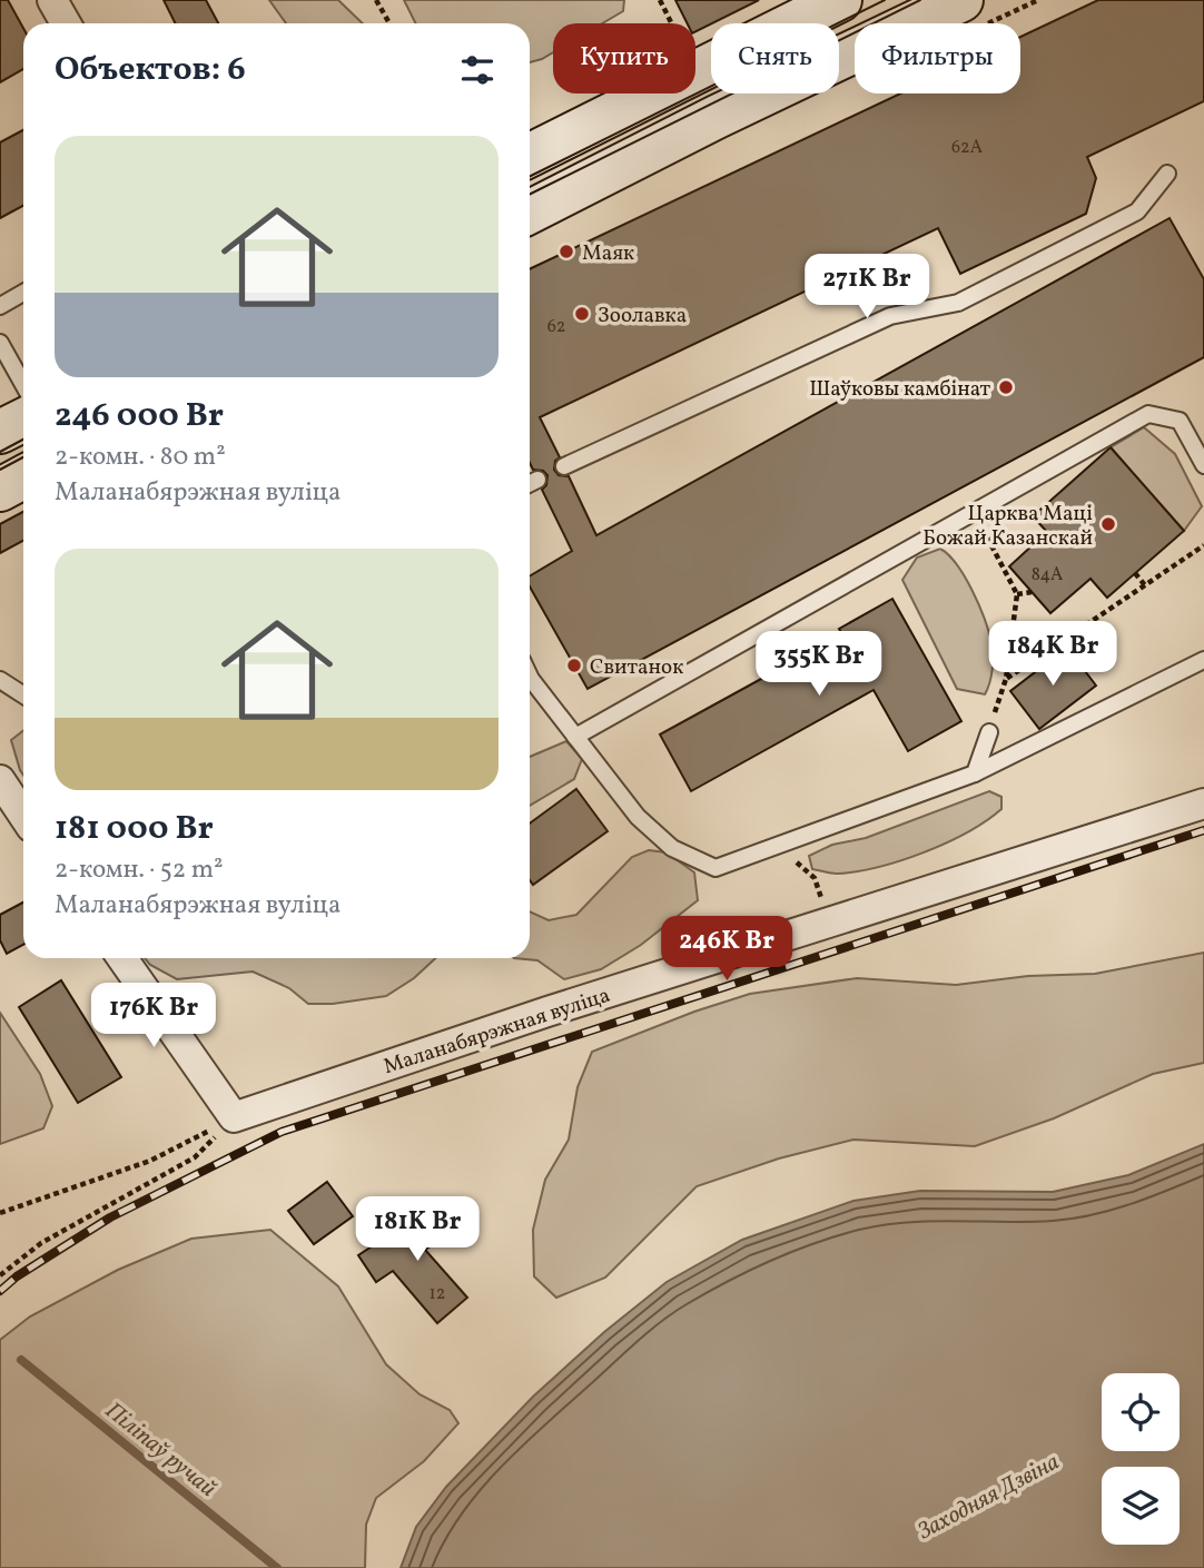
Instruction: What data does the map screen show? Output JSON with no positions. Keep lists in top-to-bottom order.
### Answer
{
  "streets": {
    "street": ["Маланабярэжная вуліца"]
  },
  "water": ["Піліпаў ручай", "Заходняя Дзвіна"],
  "places": [
    "Маяк",
    "Зоолавка",
    "Шаўковы камбінат",
    "Царква Маці Божай Казанскай",
    "Свитанок"
  ],
  "house_numbers": [
    "62А",
    "62",
    "84А",
    "12"
  ],
  "page": {
    "chip": ["Купить", "Снять", "Фильтры"],
    "heading": "Объектов: 6",
    "list": [
      {
        "name": "246 000 Br",
        "note": "2-комн. · 80 m² · Маланабярэжная вуліца"
      },
      {
        "name": "181 000 Br",
        "note": "2-комн. · 52 m² · Маланабярэжная вуліца"
      }
    ],
    "price": [
      "271K Br",
      "184K Br",
      "355K Br",
      "246K Br",
      "176K Br",
      "181K Br"
    ]
  }
}
